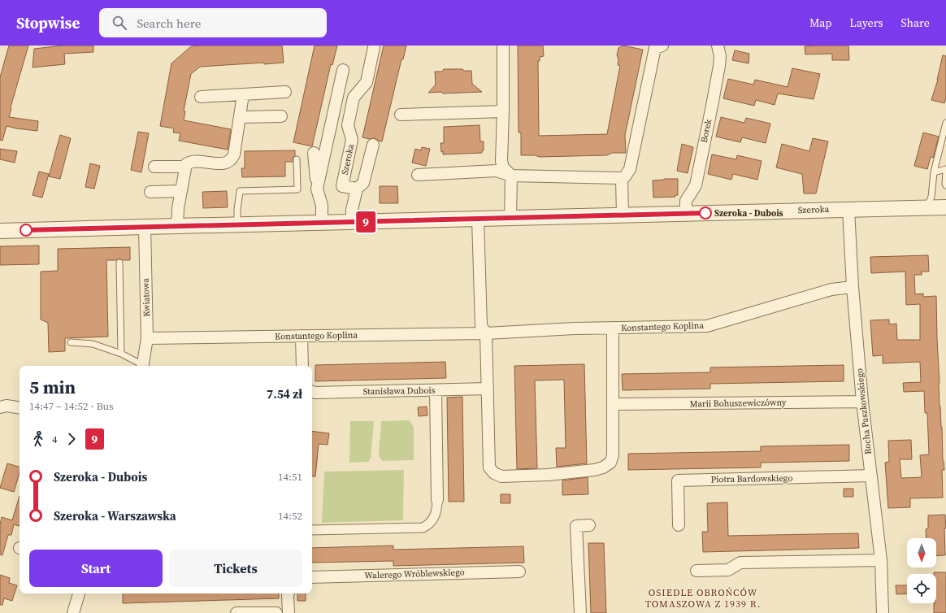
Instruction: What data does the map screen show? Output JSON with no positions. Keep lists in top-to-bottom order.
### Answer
{
  "streets": {
    "street": [
      "Borek",
      "Szeroka",
      "Kwiatowa",
      "Konstantego Koplina",
      "Stanisława Dubois",
      "Marii Bohuszewiczówny",
      "Rocha Paszkowskiego",
      "Piotra Bardowskiego",
      "Walerego Wróblewskiego"
    ]
  },
  "crossings": [
    ["Borek", "Szeroka"],
    ["Szeroka", "Kwiatowa"],
    ["Szeroka", "Rocha Paszkowskiego"],
    ["Kwiatowa", "Konstantego Koplina"],
    ["Konstantego Koplina", "Rocha Paszkowskiego"],
    ["Marii Bohuszewiczówny", "Rocha Paszkowskiego"],
    ["Rocha Paszkowskiego", "Piotra Bardowskiego"]
  ],
  "districts": ["OSIEDLE OBROŃCÓW TOMASZOWA Z 1939 R."],
  "places": ["Szeroka - Dubois"],
  "lines": ["bus line 9"],
  "north": "bottom",
  "page": {
    "header": "Stopwise",
    "search": "Search here",
    "nav": ["Map", "Layers", "Share"],
    "on_map": "9",
    "heading": ["5 min", "14:47 – 14:52 · Bus", "7.54 zł"],
    "legs": ["4", "9"],
    "list": [
      {
        "name": "Szeroka - Dubois",
        "value": "14:51"
      },
      {
        "name": "Szeroka - Warszawska",
        "value": "14:52"
      }
    ],
    "buttons": ["Start", "Tickets"]
  }
}
